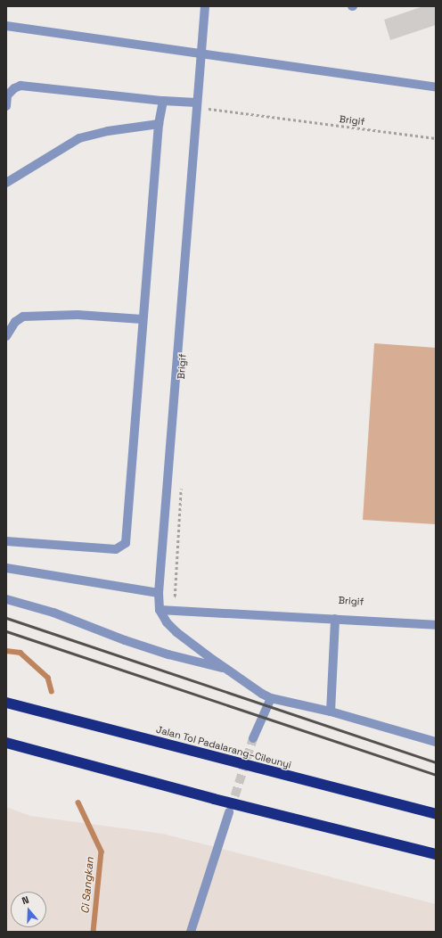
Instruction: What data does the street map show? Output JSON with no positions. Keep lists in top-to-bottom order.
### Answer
{
  "streets": {
    "highway": ["Jalan Tol Padalarang–Cileunyi"],
    "path": ["Brigif"]
  },
  "water": ["Ci Sangkan"],
  "north": "top"
}
